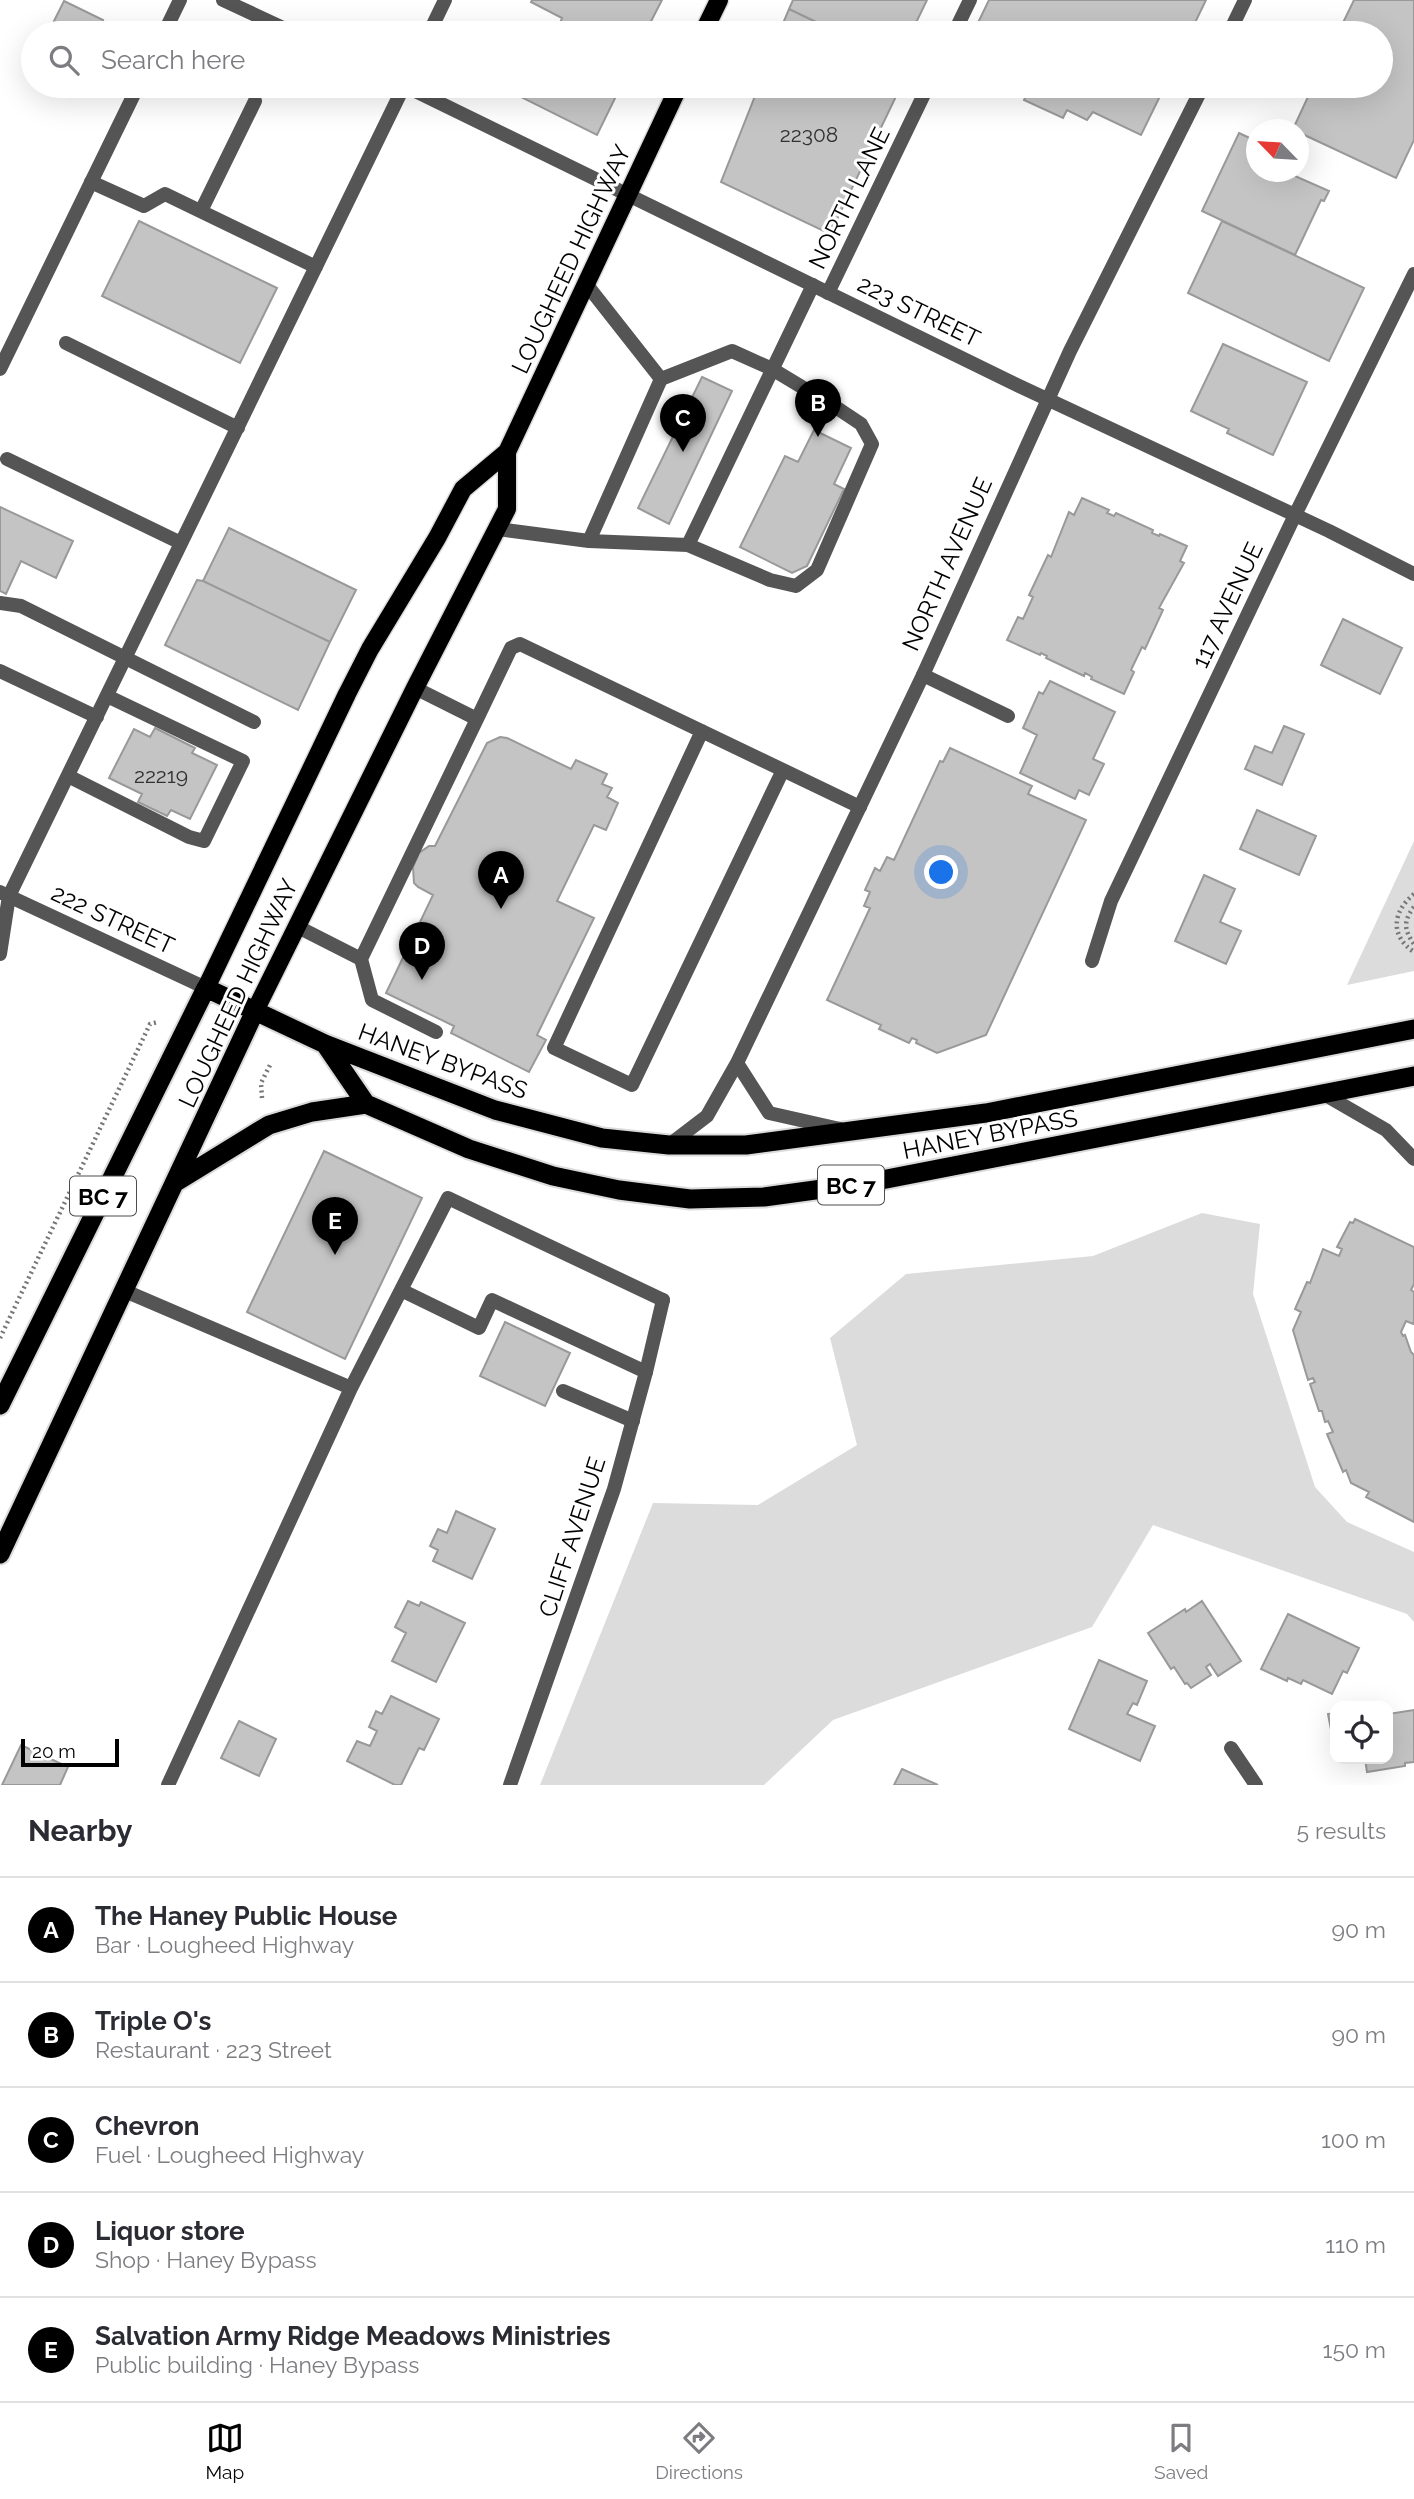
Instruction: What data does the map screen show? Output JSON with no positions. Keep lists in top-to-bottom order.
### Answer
{
  "streets": {
    "highway": ["LOUGHEED HIGHWAY", "HANEY BYPASS", "BC 7"],
    "street": [
      "NORTH LANE",
      "223 STREET",
      "NORTH AVENUE",
      "117 AVENUE",
      "222 STREET",
      "CLIFF AVENUE"
    ]
  },
  "crossings": [
    ["NORTH LANE", "223 STREET"],
    ["LOUGHEED HIGHWAY", "223 STREET"],
    ["LOUGHEED HIGHWAY", "222 STREET"],
    ["LOUGHEED HIGHWAY", "HANEY BYPASS"],
    ["223 STREET", "NORTH AVENUE"],
    ["223 STREET", "117 AVENUE"],
    ["NORTH AVENUE", "HANEY BYPASS"],
    ["222 STREET", "HANEY BYPASS"]
  ],
  "house_numbers": ["22308", "22219"],
  "scale_bar": "20 m",
  "north": "top left",
  "page": {
    "search": "Search here",
    "pins": [
      "B",
      "C",
      "A",
      "D",
      "E"
    ],
    "scale": "20 m",
    "heading": ["Nearby", "5 results"],
    "list": [
      {
        "mark": "A",
        "name": "The Haney Public House",
        "note": "Bar · Lougheed Highway",
        "value": "90 m"
      },
      {
        "mark": "B",
        "name": "Triple O's",
        "note": "Restaurant · 223 Street",
        "value": "90 m"
      },
      {
        "mark": "C",
        "name": "Chevron",
        "note": "Fuel · Lougheed Highway",
        "value": "100 m"
      },
      {
        "mark": "D",
        "name": "Liquor store",
        "note": "Shop · Haney Bypass",
        "value": "110 m"
      },
      {
        "mark": "E",
        "name": "Salvation Army Ridge Meadows Ministries",
        "note": "Public building · Haney Bypass",
        "value": "150 m"
      }
    ],
    "nav": ["Map", "Directions", "Saved"]
  }
}
